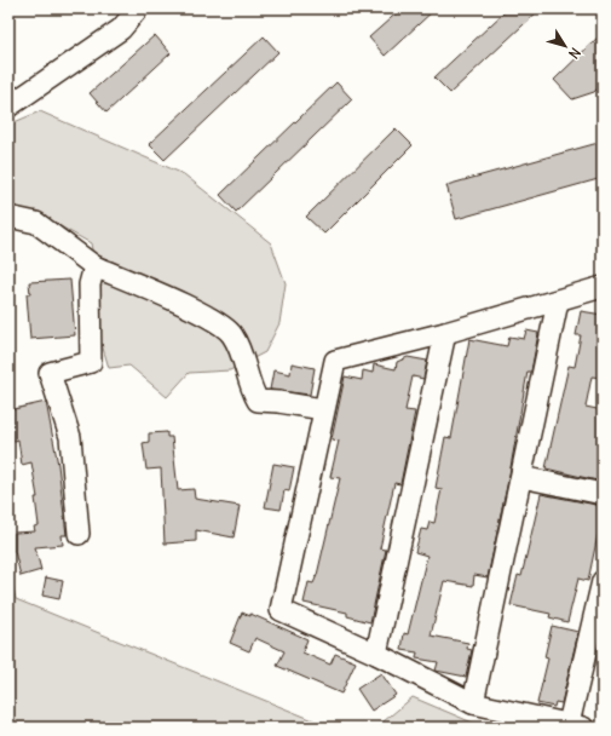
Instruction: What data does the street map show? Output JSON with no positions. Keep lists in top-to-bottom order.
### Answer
{
  "north": "bottom right"
}
